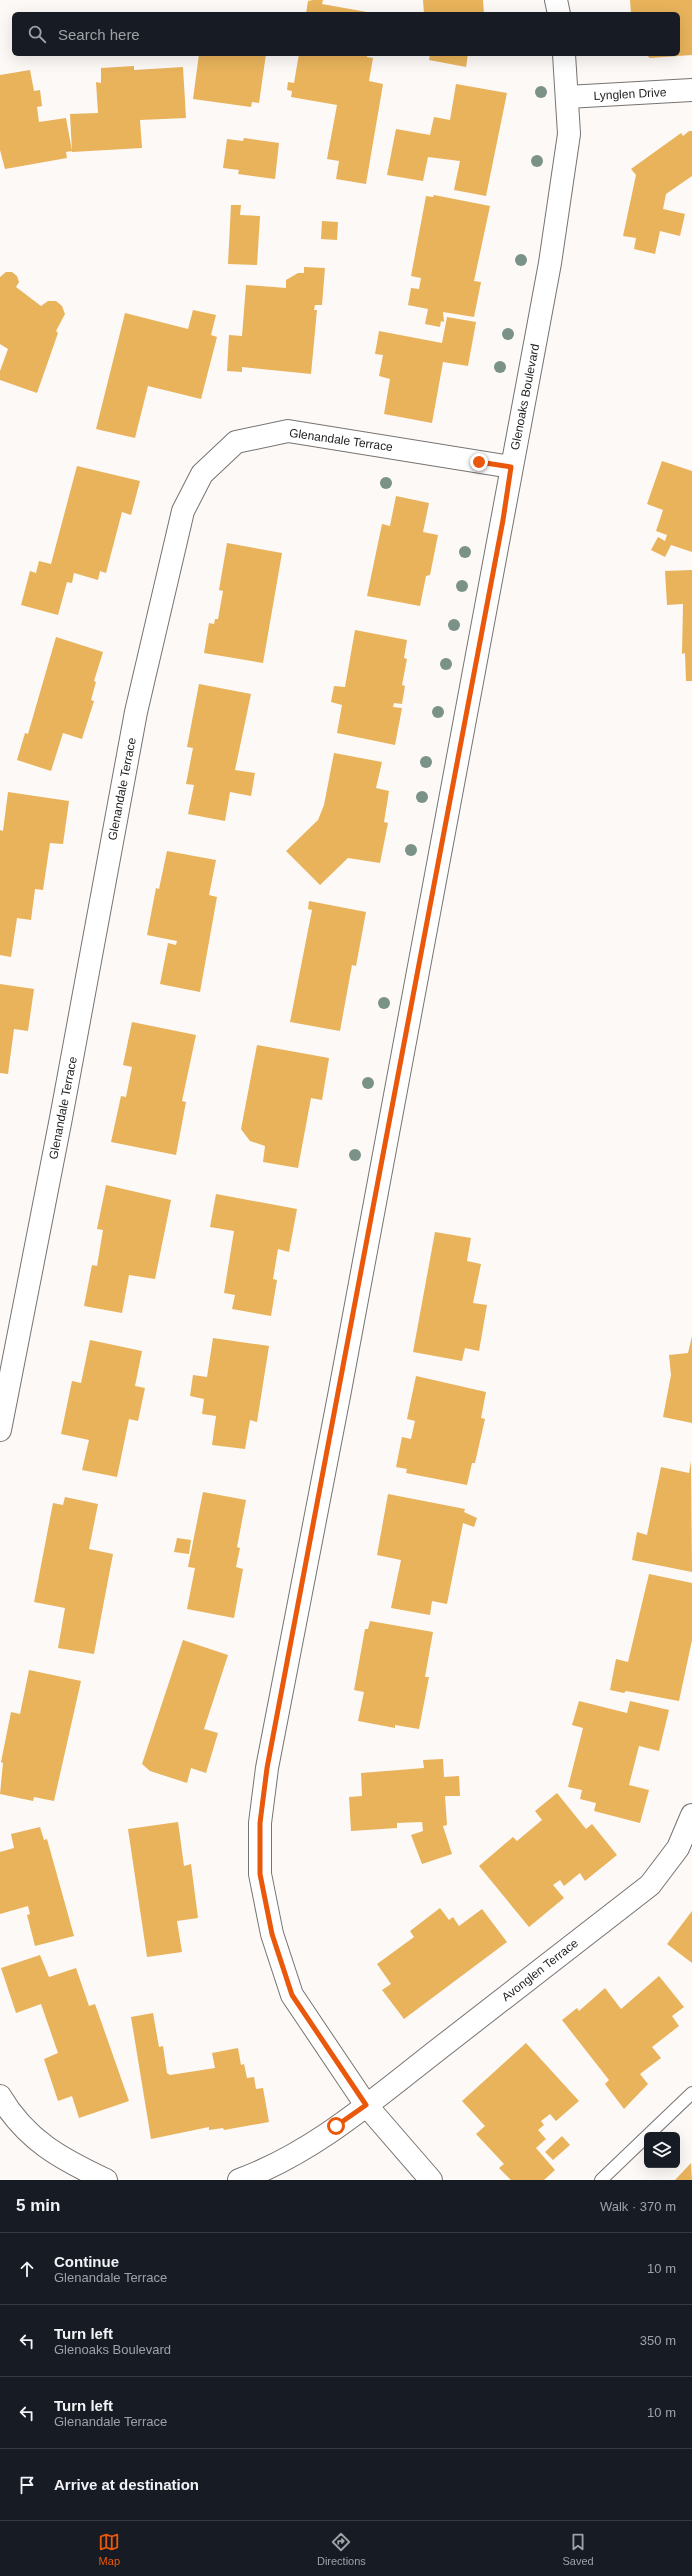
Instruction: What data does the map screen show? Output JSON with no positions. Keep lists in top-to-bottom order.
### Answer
{
  "streets": {
    "street": [
      "Lynglen Drive",
      "Glenoaks Boulevard",
      "Glenandale Terrace",
      "Avonglen Terrace"
    ]
  },
  "crossings": [
    ["Lynglen Drive", "Glenoaks Boulevard"],
    ["Glenoaks Boulevard", "Glenandale Terrace"],
    ["Glenoaks Boulevard", "Avonglen Terrace"]
  ],
  "page": {
    "search": "Search here",
    "heading": ["5 min", "Walk · 370 m"],
    "list": [
      ["Continue", "Glenandale Terrace", "10 m"],
      ["Turn left", "Glenoaks Boulevard", "350 m"],
      ["Turn left", "Glenandale Terrace", "10 m"],
      "Arrive at destination"
    ],
    "nav": ["Map", "Directions", "Saved"]
  }
}
